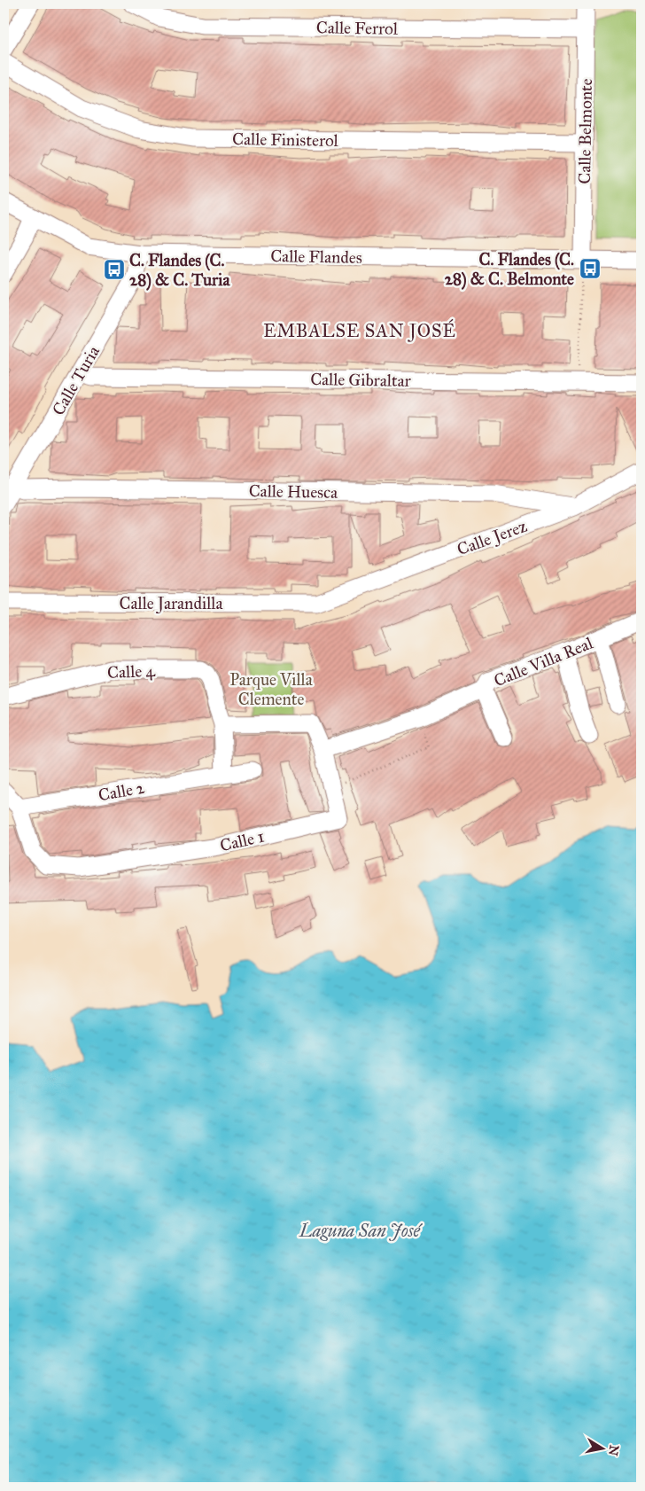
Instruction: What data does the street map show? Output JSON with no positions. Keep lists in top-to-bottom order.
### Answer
{
  "streets": {
    "street": [
      "Calle Ferrol",
      "Calle Belmonte",
      "Calle Finisterol",
      "Calle Flandes",
      "Calle Gibraltar",
      "Calle Turia",
      "Calle Huesca",
      "Calle Jerez",
      "Calle Jarandilla",
      "Calle Villa Real",
      "Calle 4",
      "Calle 2",
      "Calle 1"
    ]
  },
  "crossings": [
    ["Calle Ferrol", "Calle Belmonte"],
    ["Calle Belmonte", "Calle Finisterol"],
    ["Calle Belmonte", "Calle Flandes"],
    ["Calle Flandes", "Calle Turia"],
    ["Calle Gibraltar", "Calle Turia"],
    ["Calle Turia", "Calle Huesca"],
    ["Calle Huesca", "Calle Jerez"],
    ["Calle Jerez", "Calle Jarandilla"],
    ["Calle Villa Real", "Calle 1"],
    ["Calle 4", "Calle 1"],
    ["Calle 2", "Calle 1"]
  ],
  "districts": ["EMBALSE SAN JOSÉ"],
  "water": ["Laguna San José"],
  "parks": ["Parque Villa Clemente"],
  "places": {
    "bus stop": ["C. Flandes (C. 28) & C. Belmonte", "C. Flandes (C. 28) & C. Turia"]
  },
  "north": "right"
}
